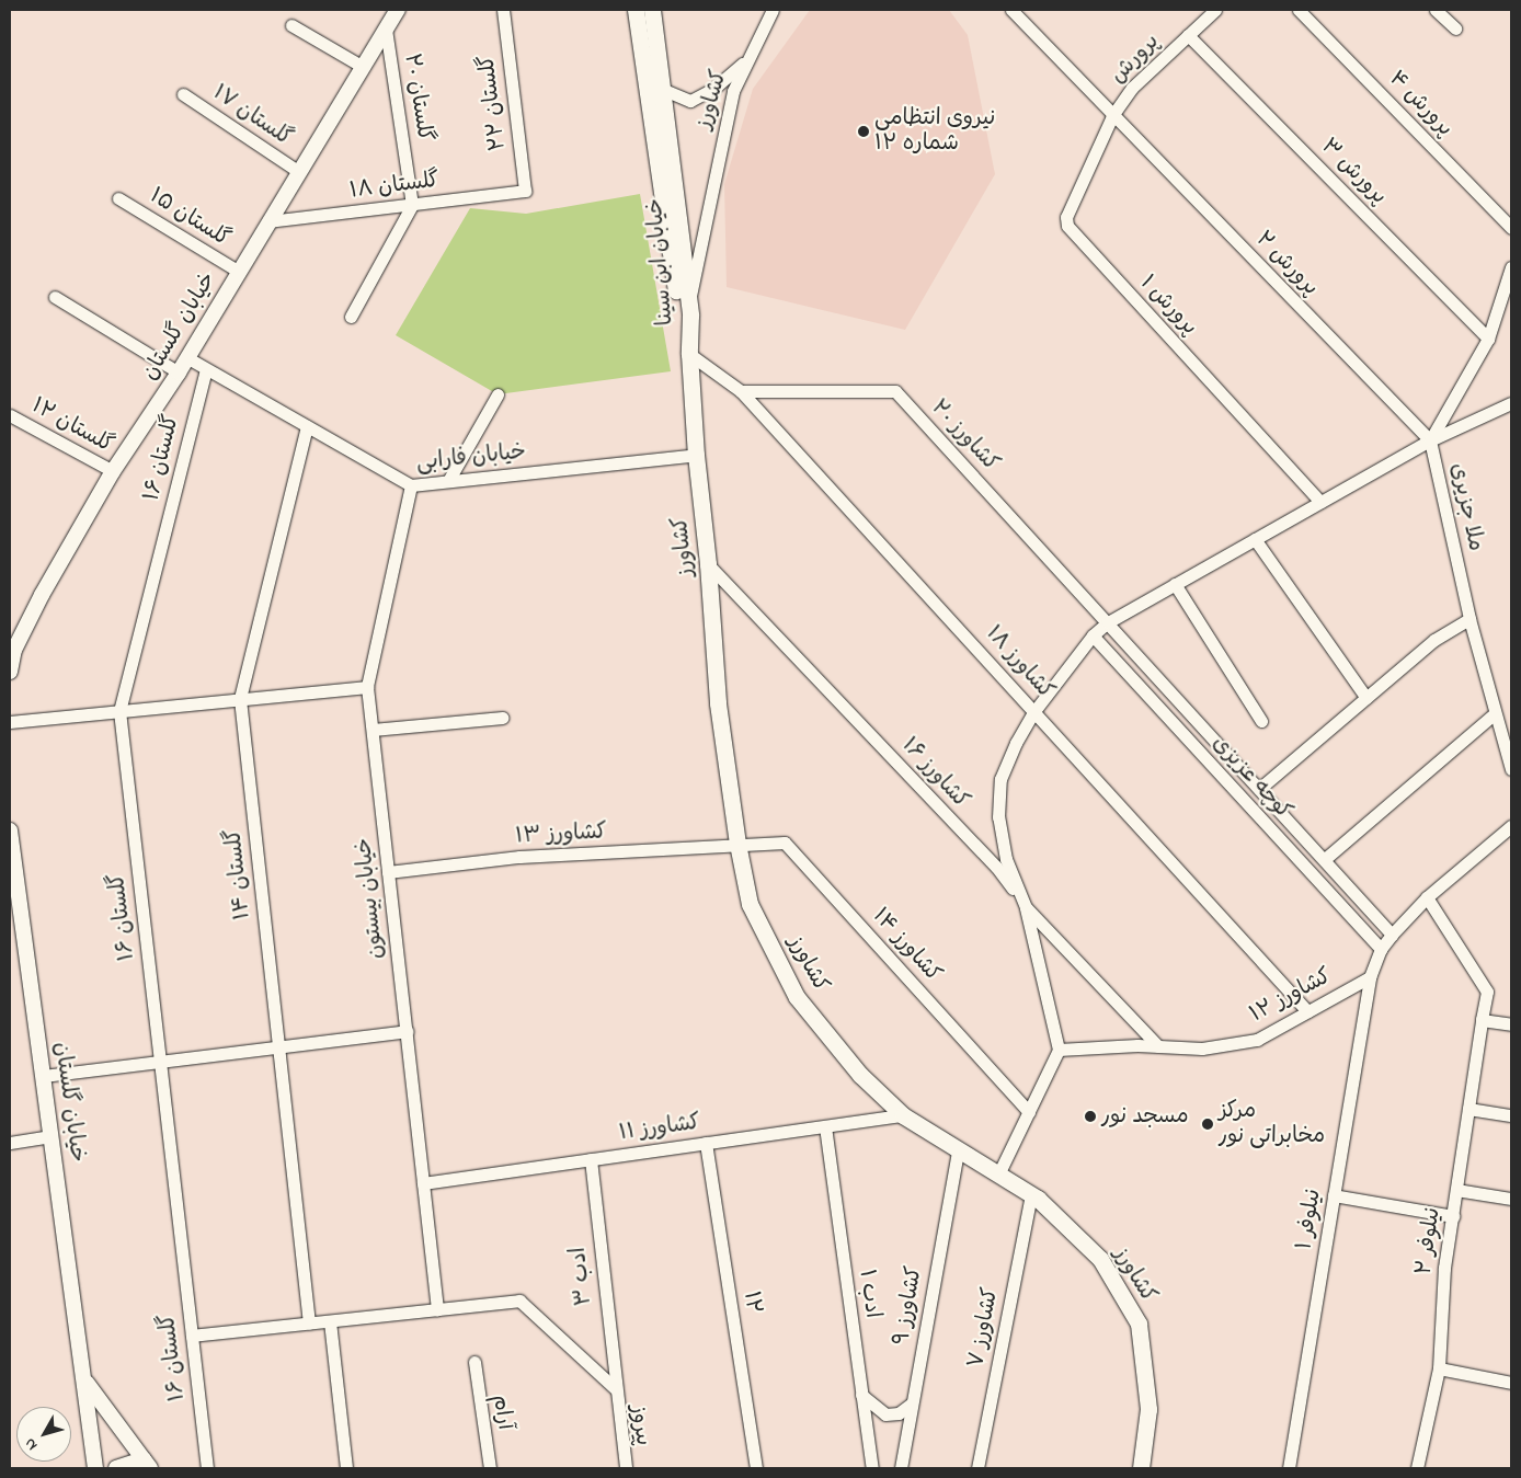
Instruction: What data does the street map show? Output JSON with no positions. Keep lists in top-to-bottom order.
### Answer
{
  "streets": {
    "main road": ["کشاورز", "خیابان ابن سینا"],
    "street": [
      "پرورش",
      "گلستان ۲۰",
      "گلستان ۲۲",
      "پرورش ۴",
      "گلستان ۱۷",
      "پرورش ۳",
      "گلستان ۱۸",
      "گلستان ۱۵",
      "پرورش ۲",
      "پرورش ۱",
      "خیابان گلستان",
      "گلستان ۱۲",
      "کشاورز ۲۰",
      "گلستان ۱۶",
      "خیابان فارابی",
      "ملا جزیری",
      "کشاورز ۱۸",
      "کشاورز ۱۶",
      "کوچه عزیزی",
      "کشاورز ۱۳",
      "گلستان ۱۴",
      "خیابان بیستون",
      "کشاورز ۱۴",
      "کشاورز ۱۲",
      "کشاورز ۱۱",
      "نیلوفر ۱",
      "نیلوفر ۲",
      "ادب ۳",
      "ادب ۱",
      "۱۲",
      "کشاورز ۹",
      "کشاورز ۷",
      "آرام",
      "پیروز"
    ]
  },
  "crossings": [
    ["پرورش", "پرورش ۳"],
    ["پرورش", "پرورش ۲"],
    ["پرورش", "پرورش ۱"],
    ["گلستان ۲۰", "گلستان ۱۸"],
    ["گلستان ۲۰", "خیابان گلستان"],
    ["کشاورز", "خیابان ابن سینا"],
    ["کشاورز", "خیابان فارابی"],
    ["کشاورز", "کشاورز ۱۸"],
    ["کشاورز", "کشاورز ۱۶"],
    ["کشاورز", "کشاورز ۱۳"],
    ["کشاورز", "کشاورز ۱۴"],
    ["کشاورز", "کشاورز ۱۱"],
    ["کشاورز", "کشاورز ۹"],
    ["کشاورز", "کشاورز ۷"],
    ["گلستان ۲۲", "گلستان ۱۸"],
    ["گلستان ۱۷", "خیابان گلستان"],
    ["پرورش ۳", "ملا جزیری"],
    ["گلستان ۱۸", "خیابان گلستان"],
    ["گلستان ۱۵", "خیابان گلستان"],
    ["خیابان ابن سینا", "کشاورز ۱۸"],
    ["پرورش ۲", "پرورش ۱"],
    ["پرورش ۲", "ملا جزیری"],
    ["خیابان گلستان", "گلستان ۱۲"],
    ["خیابان گلستان", "خیابان فارابی"],
    ["کشاورز ۲۰", "کشاورز ۱۸"],
    ["گلستان ۱۶", "خیابان فارابی"],
    ["خیابان فارابی", "گلستان ۱۴"],
    ["خیابان فارابی", "خیابان بیستون"],
    ["کشاورز ۱۸", "کشاورز ۱۲"],
    ["کشاورز ۱۶", "کشاورز ۱۲"],
    ["کشاورز ۱۳", "خیابان بیستون"],
    ["کشاورز ۱۳", "کشاورز ۱۴"],
    ["خیابان بیستون", "کشاورز ۱۱"],
    ["کشاورز ۱۲", "نیلوفر ۱"],
    ["کشاورز ۱۱", "ادب ۳"],
    ["کشاورز ۱۱", "ادب ۱"],
    ["کشاورز ۱۱", "۱۲"],
    ["ادب ۳", "پیروز"]
  ],
  "places": ["نیروی انتظامی شماره ۱۲", "مسجد نور", "مرکز مخابراتی نور"],
  "north": "bottom left"
}
